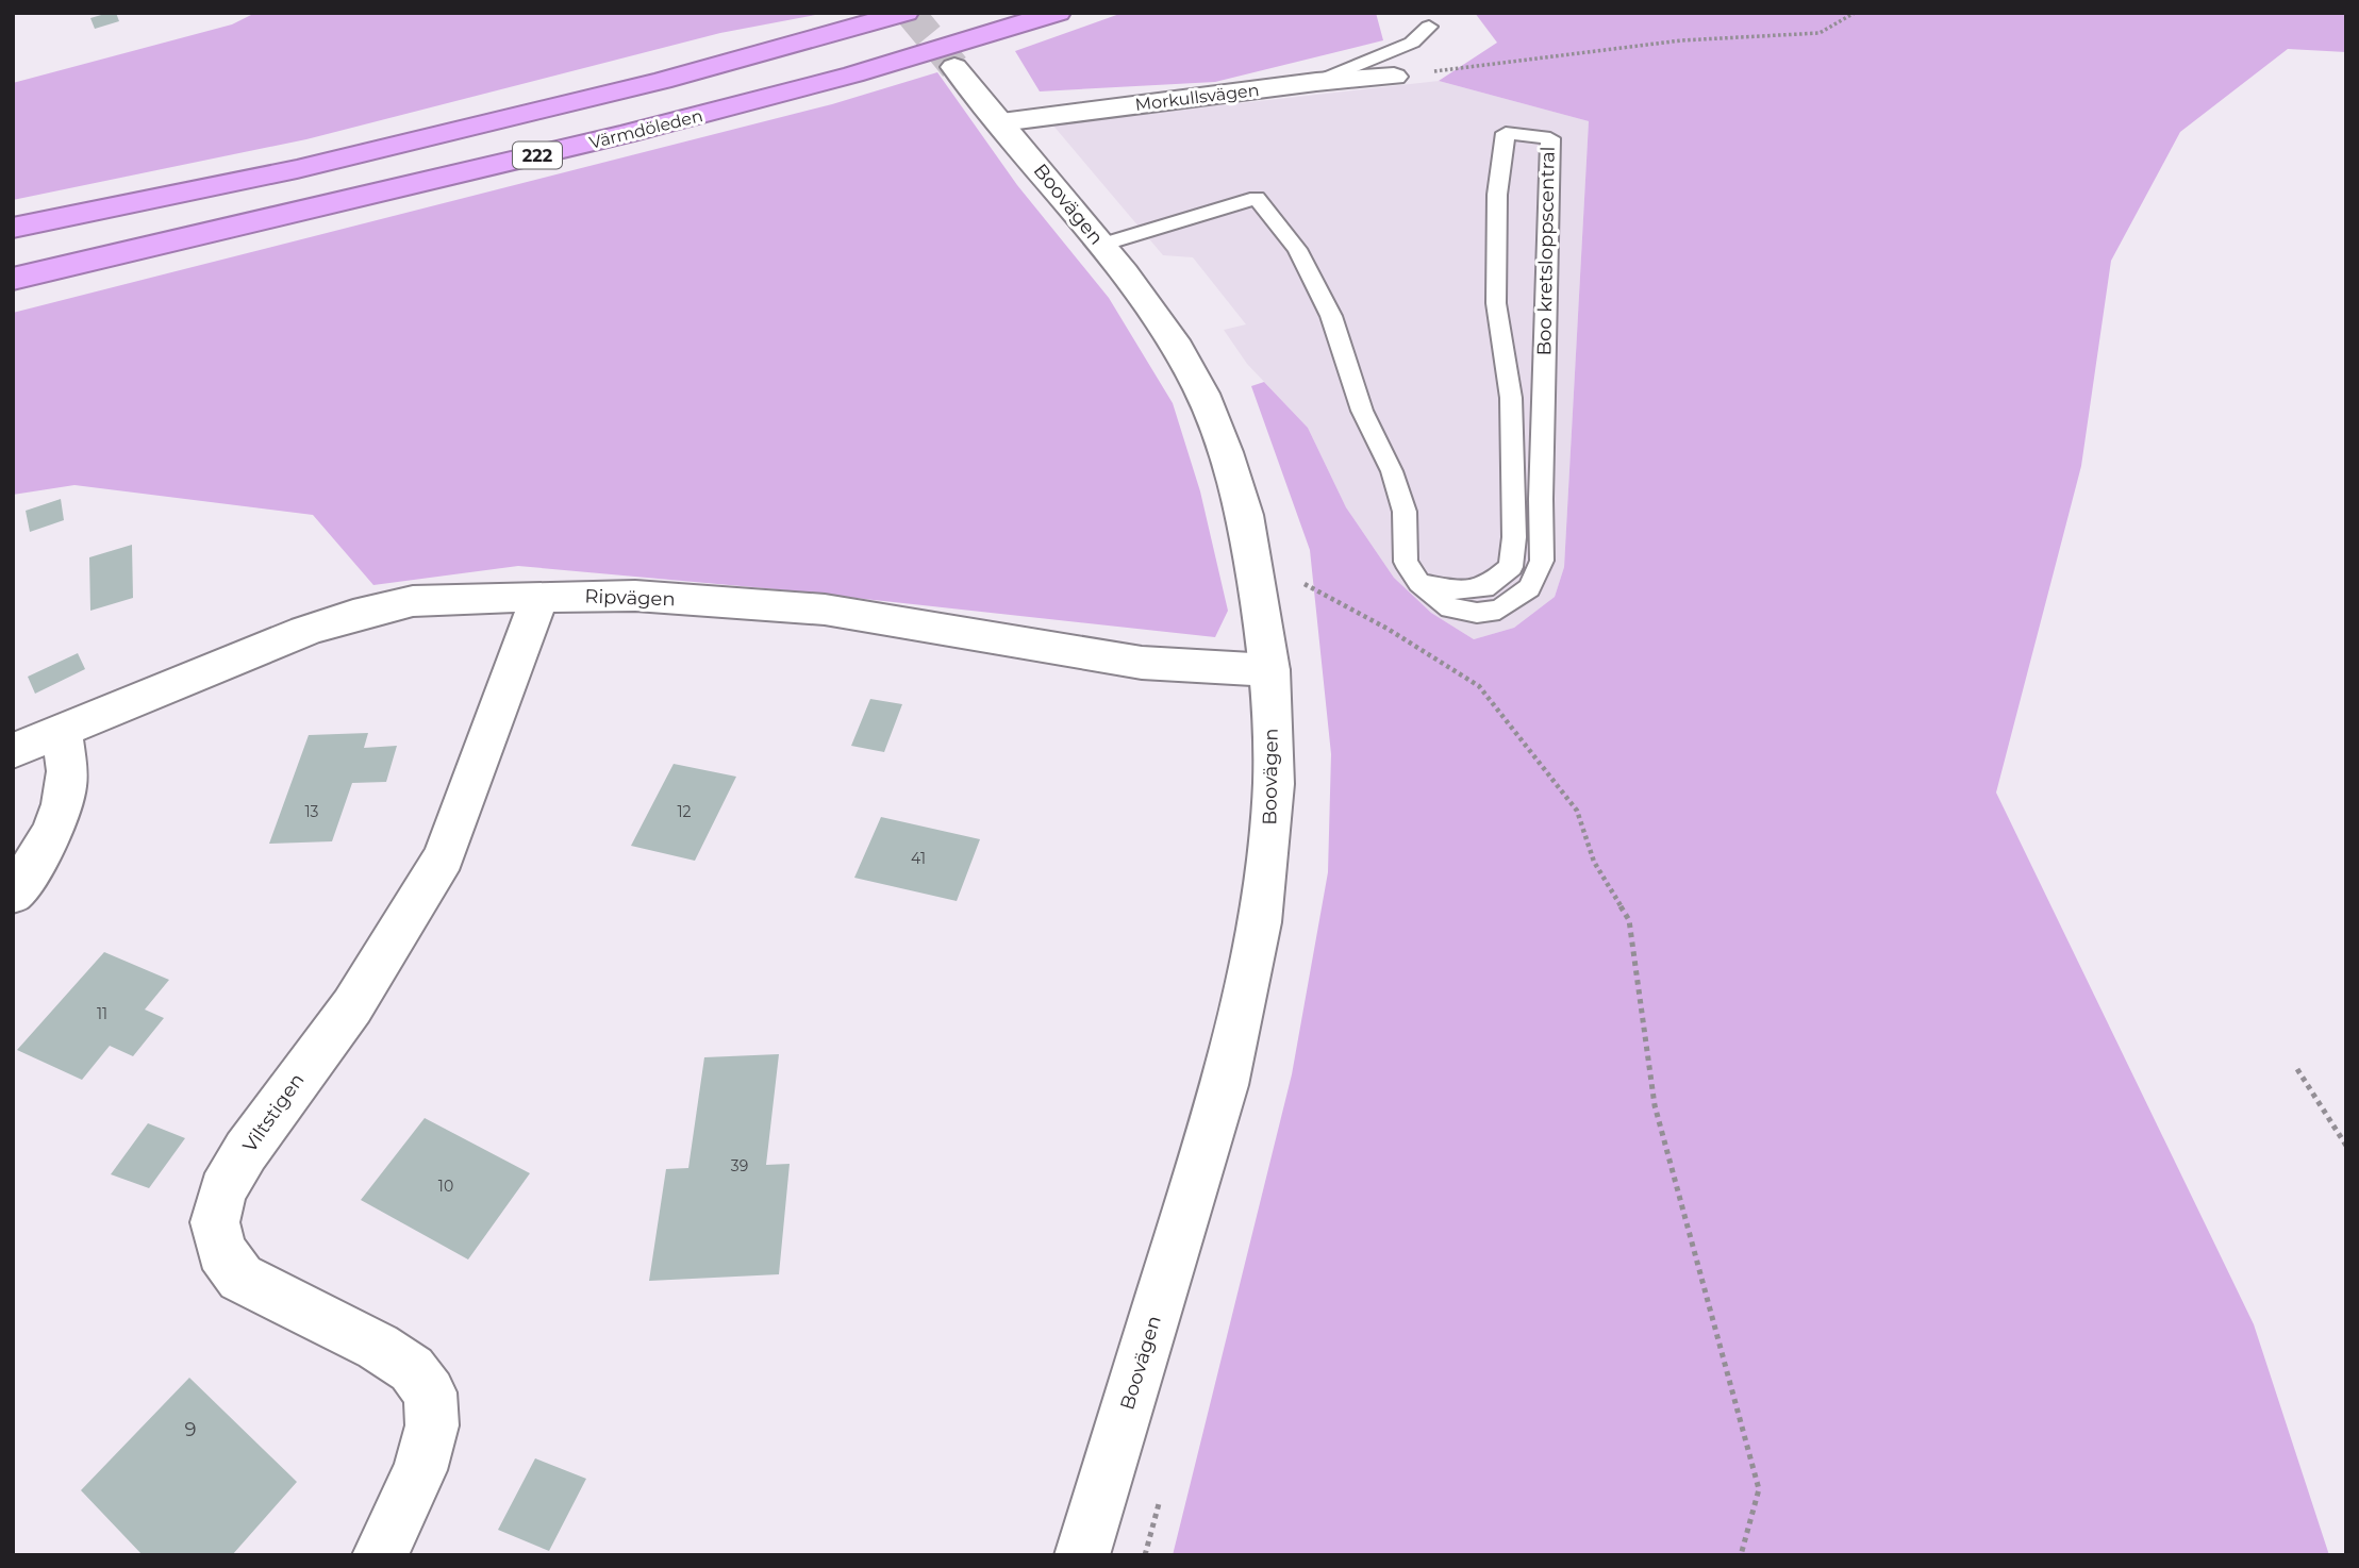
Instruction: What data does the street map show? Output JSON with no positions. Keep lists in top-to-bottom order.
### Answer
{
  "streets": {
    "highway": ["Värmdöleden", "222"],
    "street": [
      "Morkullsvägen",
      "Boovägen",
      "Ripvägen",
      "Viltstigen"
    ],
    "lane": ["Boo kretsloppscentral"]
  },
  "crossings": [
    ["Morkullsvägen", "Boovägen"],
    ["Boovägen", "Boo kretsloppscentral"],
    ["Boovägen", "Ripvägen"],
    ["Ripvägen", "Viltstigen"]
  ],
  "house_numbers": [
    "13",
    "12",
    "41",
    "11",
    "39",
    "10",
    "9"
  ]
}
